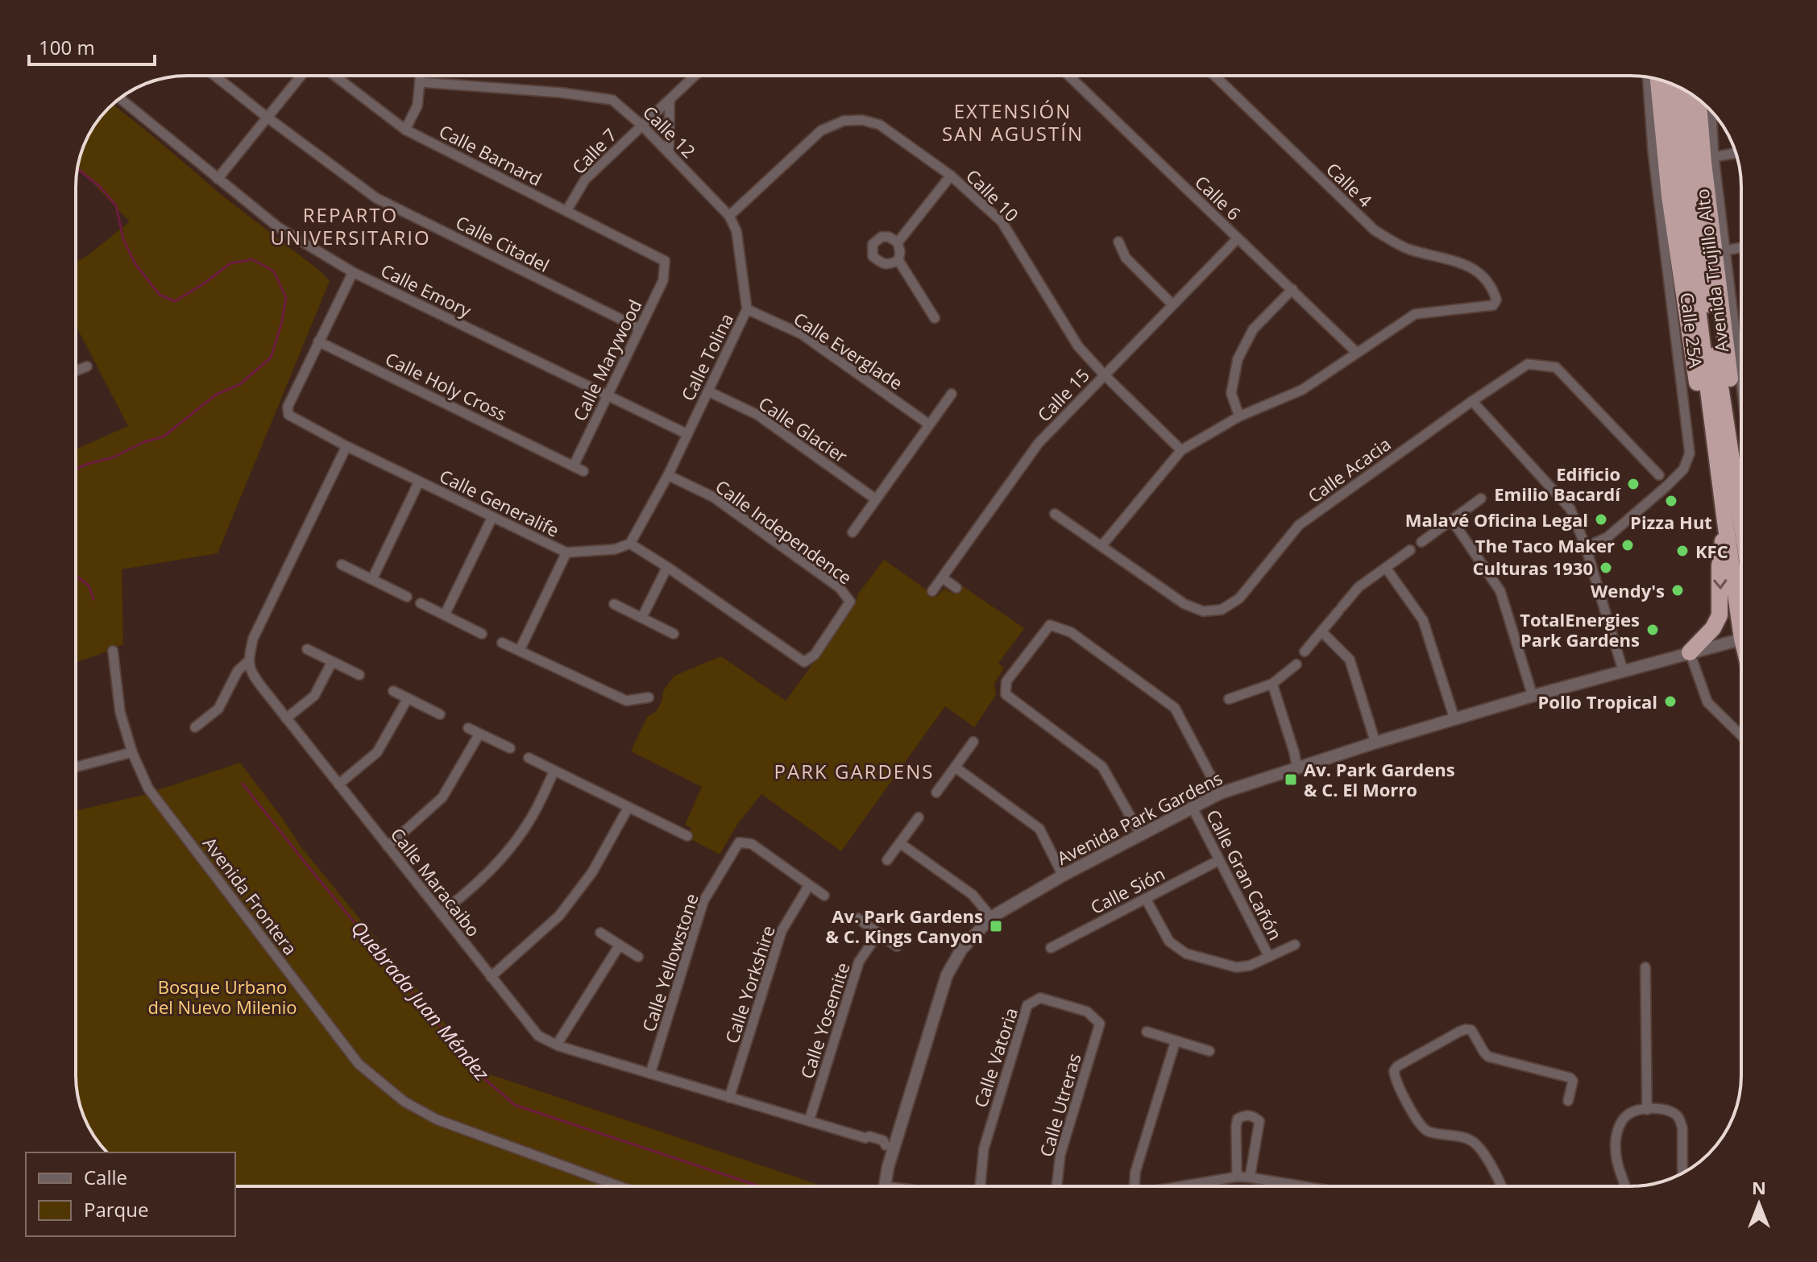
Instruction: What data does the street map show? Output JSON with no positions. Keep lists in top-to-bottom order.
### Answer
{
  "streets": {
    "street": [
      "Calle 12",
      "Calle 7",
      "Calle Barnard",
      "Calle 4",
      "Calle 10",
      "Calle 6",
      "Calle Citadel",
      "Avenida Trujillo Alto",
      "Calle Emory",
      "Calle 25A",
      "Calle Everglade",
      "Calle Tolina",
      "Calle Marywood",
      "Calle Holy Cross",
      "Calle 15",
      "Calle Glacier",
      "Calle Acacia",
      "Calle Generalife",
      "Calle Independence",
      "Avenida Park Gardens",
      "Calle Gran Cañón",
      "Calle Maracaibo",
      "Calle Sión",
      "Avenida Frontera",
      "Calle Yellowstone",
      "Calle Yorkshire",
      "Calle Yosemite",
      "Calle Vatoria",
      "Calle Utreras"
    ]
  },
  "crossings": [
    ["Calle 12", "Calle 7"],
    ["Calle 12", "Calle 10"],
    ["Calle 12", "Calle Tolina"],
    ["Calle 7", "Calle Barnard"],
    ["Calle Barnard", "Calle Marywood"],
    ["Calle 4", "Calle 6"],
    ["Calle 10", "Calle Tolina"],
    ["Calle 10", "Calle 15"],
    ["Calle 6", "Calle 15"],
    ["Calle Citadel", "Calle Marywood"],
    ["Calle Emory", "Calle Tolina"],
    ["Calle Emory", "Calle Marywood"],
    ["Calle Everglade", "Calle Tolina"],
    ["Calle Tolina", "Calle Glacier"],
    ["Calle Tolina", "Calle Generalife"],
    ["Calle Tolina", "Calle Independence"],
    ["Calle Marywood", "Calle Holy Cross"],
    ["Calle Holy Cross", "Calle Generalife"],
    ["Avenida Park Gardens", "Calle Gran Cañón"],
    ["Avenida Park Gardens", "Calle Maracaibo"],
    ["Calle Gran Cañón", "Calle Sión"],
    ["Calle Maracaibo", "Calle Yellowstone"],
    ["Calle Maracaibo", "Calle Yorkshire"],
    ["Calle Maracaibo", "Calle Yosemite"],
    ["Calle Yellowstone", "Calle Yorkshire"],
    ["Calle Vatoria", "Calle Utreras"]
  ],
  "districts": ["EXTENSIÓN SAN AGUSTÍN", "REPARTO UNIVERSITARIO", "PARK GARDENS"],
  "water": ["Quebrada Juan Méndez"],
  "parks": ["Bosque Urbano del Nuevo Milenio"],
  "places": {
    "other": [
      "Edificio Emilio Bacardí",
      "Pizza Hut",
      "Malavé Oficina Legal",
      "The Taco Maker",
      "KFC",
      "Culturas 1930",
      "Wendy's",
      "TotalEnergies Park Gardens",
      "Pollo Tropical"
    ],
    "transit": ["Av. Park Gardens & C. El Morro", "Av. Park Gardens & C. Kings Canyon"]
  },
  "legend": ["Calle", "Parque"],
  "scale_bar": "100 m",
  "north": "top"
}
